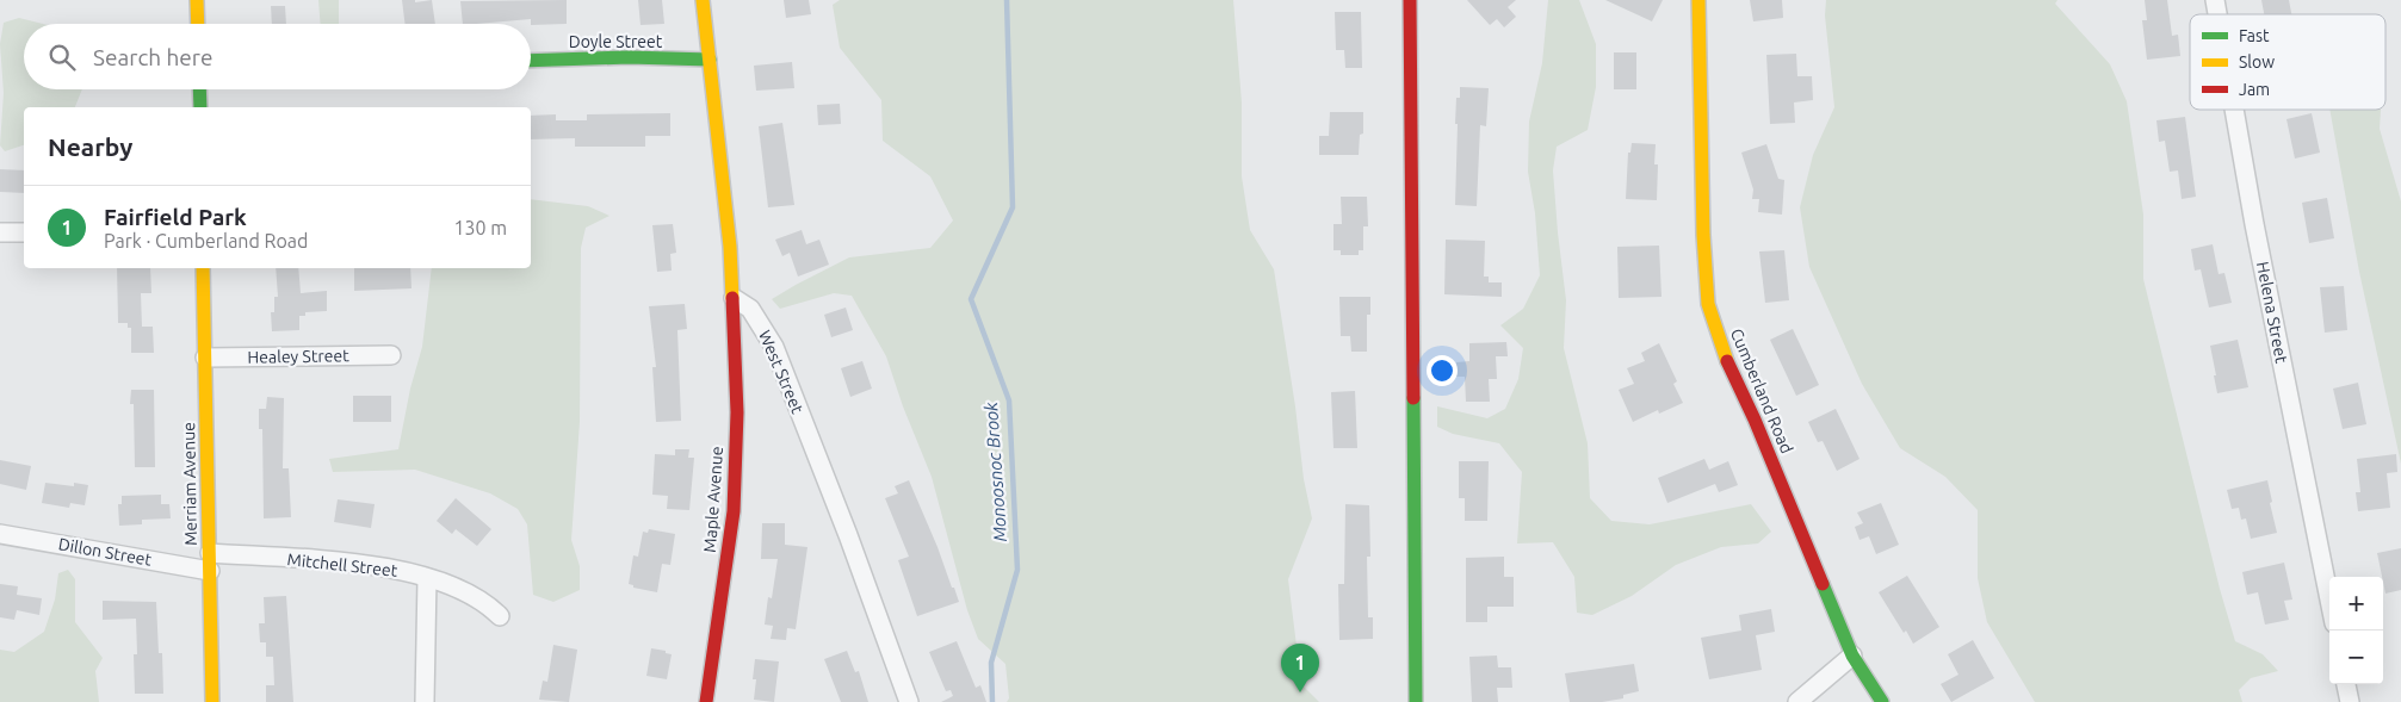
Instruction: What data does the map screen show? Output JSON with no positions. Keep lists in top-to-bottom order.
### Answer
{
  "streets": {
    "street": [
      "Doyle Street",
      "Helena Street",
      "Healey Street",
      "West Street",
      "Cumberland Road",
      "Merriam Avenue",
      "Maple Avenue",
      "Dillon Street",
      "Mitchell Street"
    ]
  },
  "crossings": [
    ["Healey Street", "Merriam Avenue"],
    ["West Street", "Maple Avenue"],
    ["Merriam Avenue", "Dillon Street"],
    ["Merriam Avenue", "Mitchell Street"],
    ["Dillon Street", "Mitchell Street"]
  ],
  "water": ["Monoosnoc Brook"],
  "legend": ["Fast", "Slow", "Jam"],
  "page": {
    "search": "Search here",
    "heading": "Nearby",
    "list": [
      {
        "mark": "1",
        "name": "Fairfield Park",
        "note": "Park · Cumberland Road",
        "value": "130 m"
      }
    ],
    "map_buttons": ["+", "−"],
    "pins": "1"
  }
}
